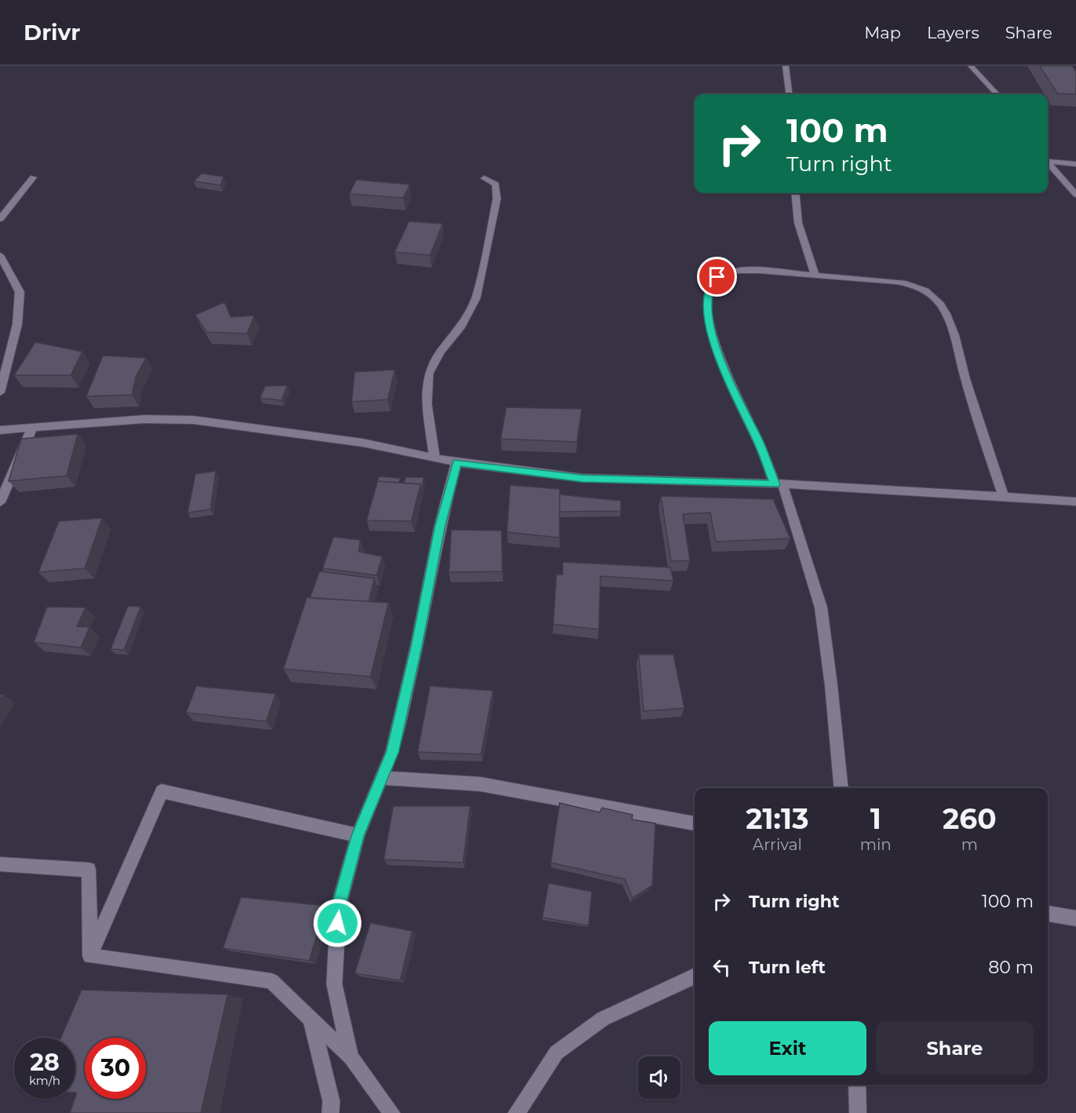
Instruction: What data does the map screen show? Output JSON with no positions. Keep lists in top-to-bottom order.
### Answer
{
  "page": {
    "header": "Drivr",
    "nav": ["Map", "Layers", "Share"],
    "turn": ["100 m", "Turn right"],
    "eta": [
      "21:13",
      "Arrival",
      "1",
      "min",
      "260",
      "m"
    ],
    "list": [
      {
        "name": "Turn right",
        "value": "100 m"
      },
      {
        "name": "Turn left",
        "value": "80 m"
      }
    ],
    "buttons": ["Exit", "Share"],
    "speed": "28 km/h",
    "limit": "30"
  }
}
